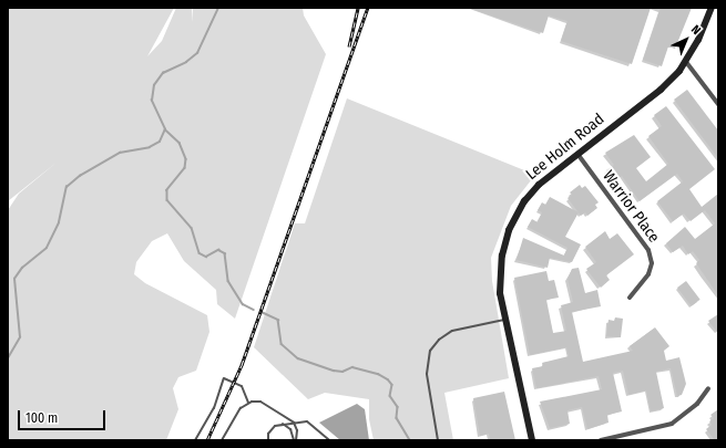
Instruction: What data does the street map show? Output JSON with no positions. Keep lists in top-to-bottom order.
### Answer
{
  "streets": {
    "street": ["Lee Holm Road", "Warrior Place"]
  },
  "crossings": [
    ["Lee Holm Road", "Warrior Place"]
  ],
  "scale_bar": "100 m",
  "north": "top right"
}
